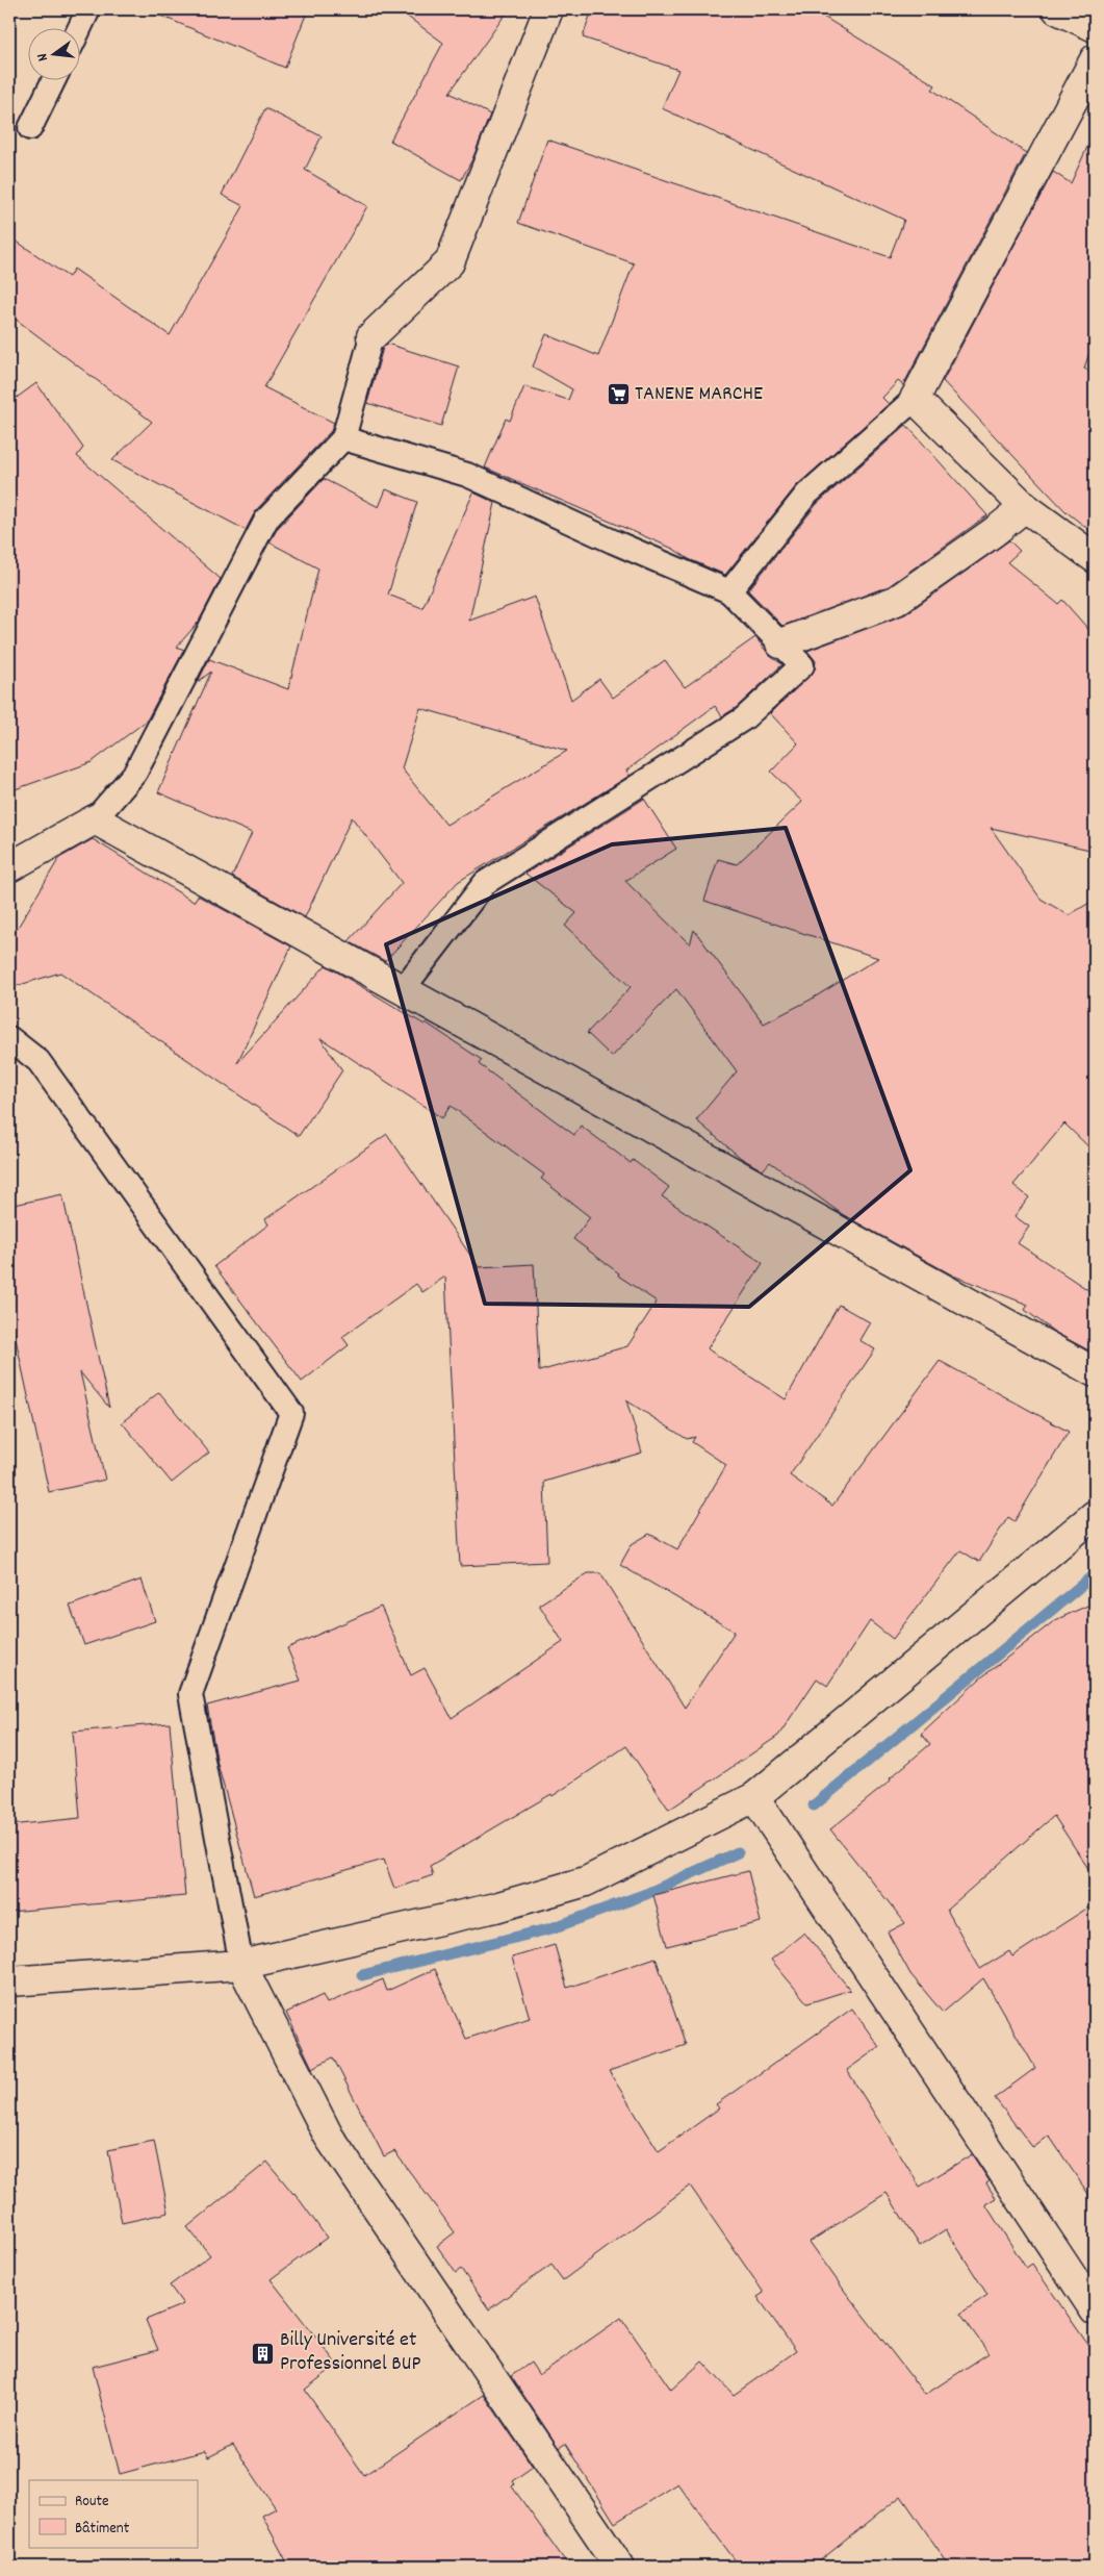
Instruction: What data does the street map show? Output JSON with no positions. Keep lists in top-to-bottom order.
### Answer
{
  "places": {
    "supermarket": ["TANENE MARCHE"],
    "building": ["Billy Université et Professionnel BUP"]
  },
  "legend": ["Route", "Bâtiment"],
  "north": "left"
}
